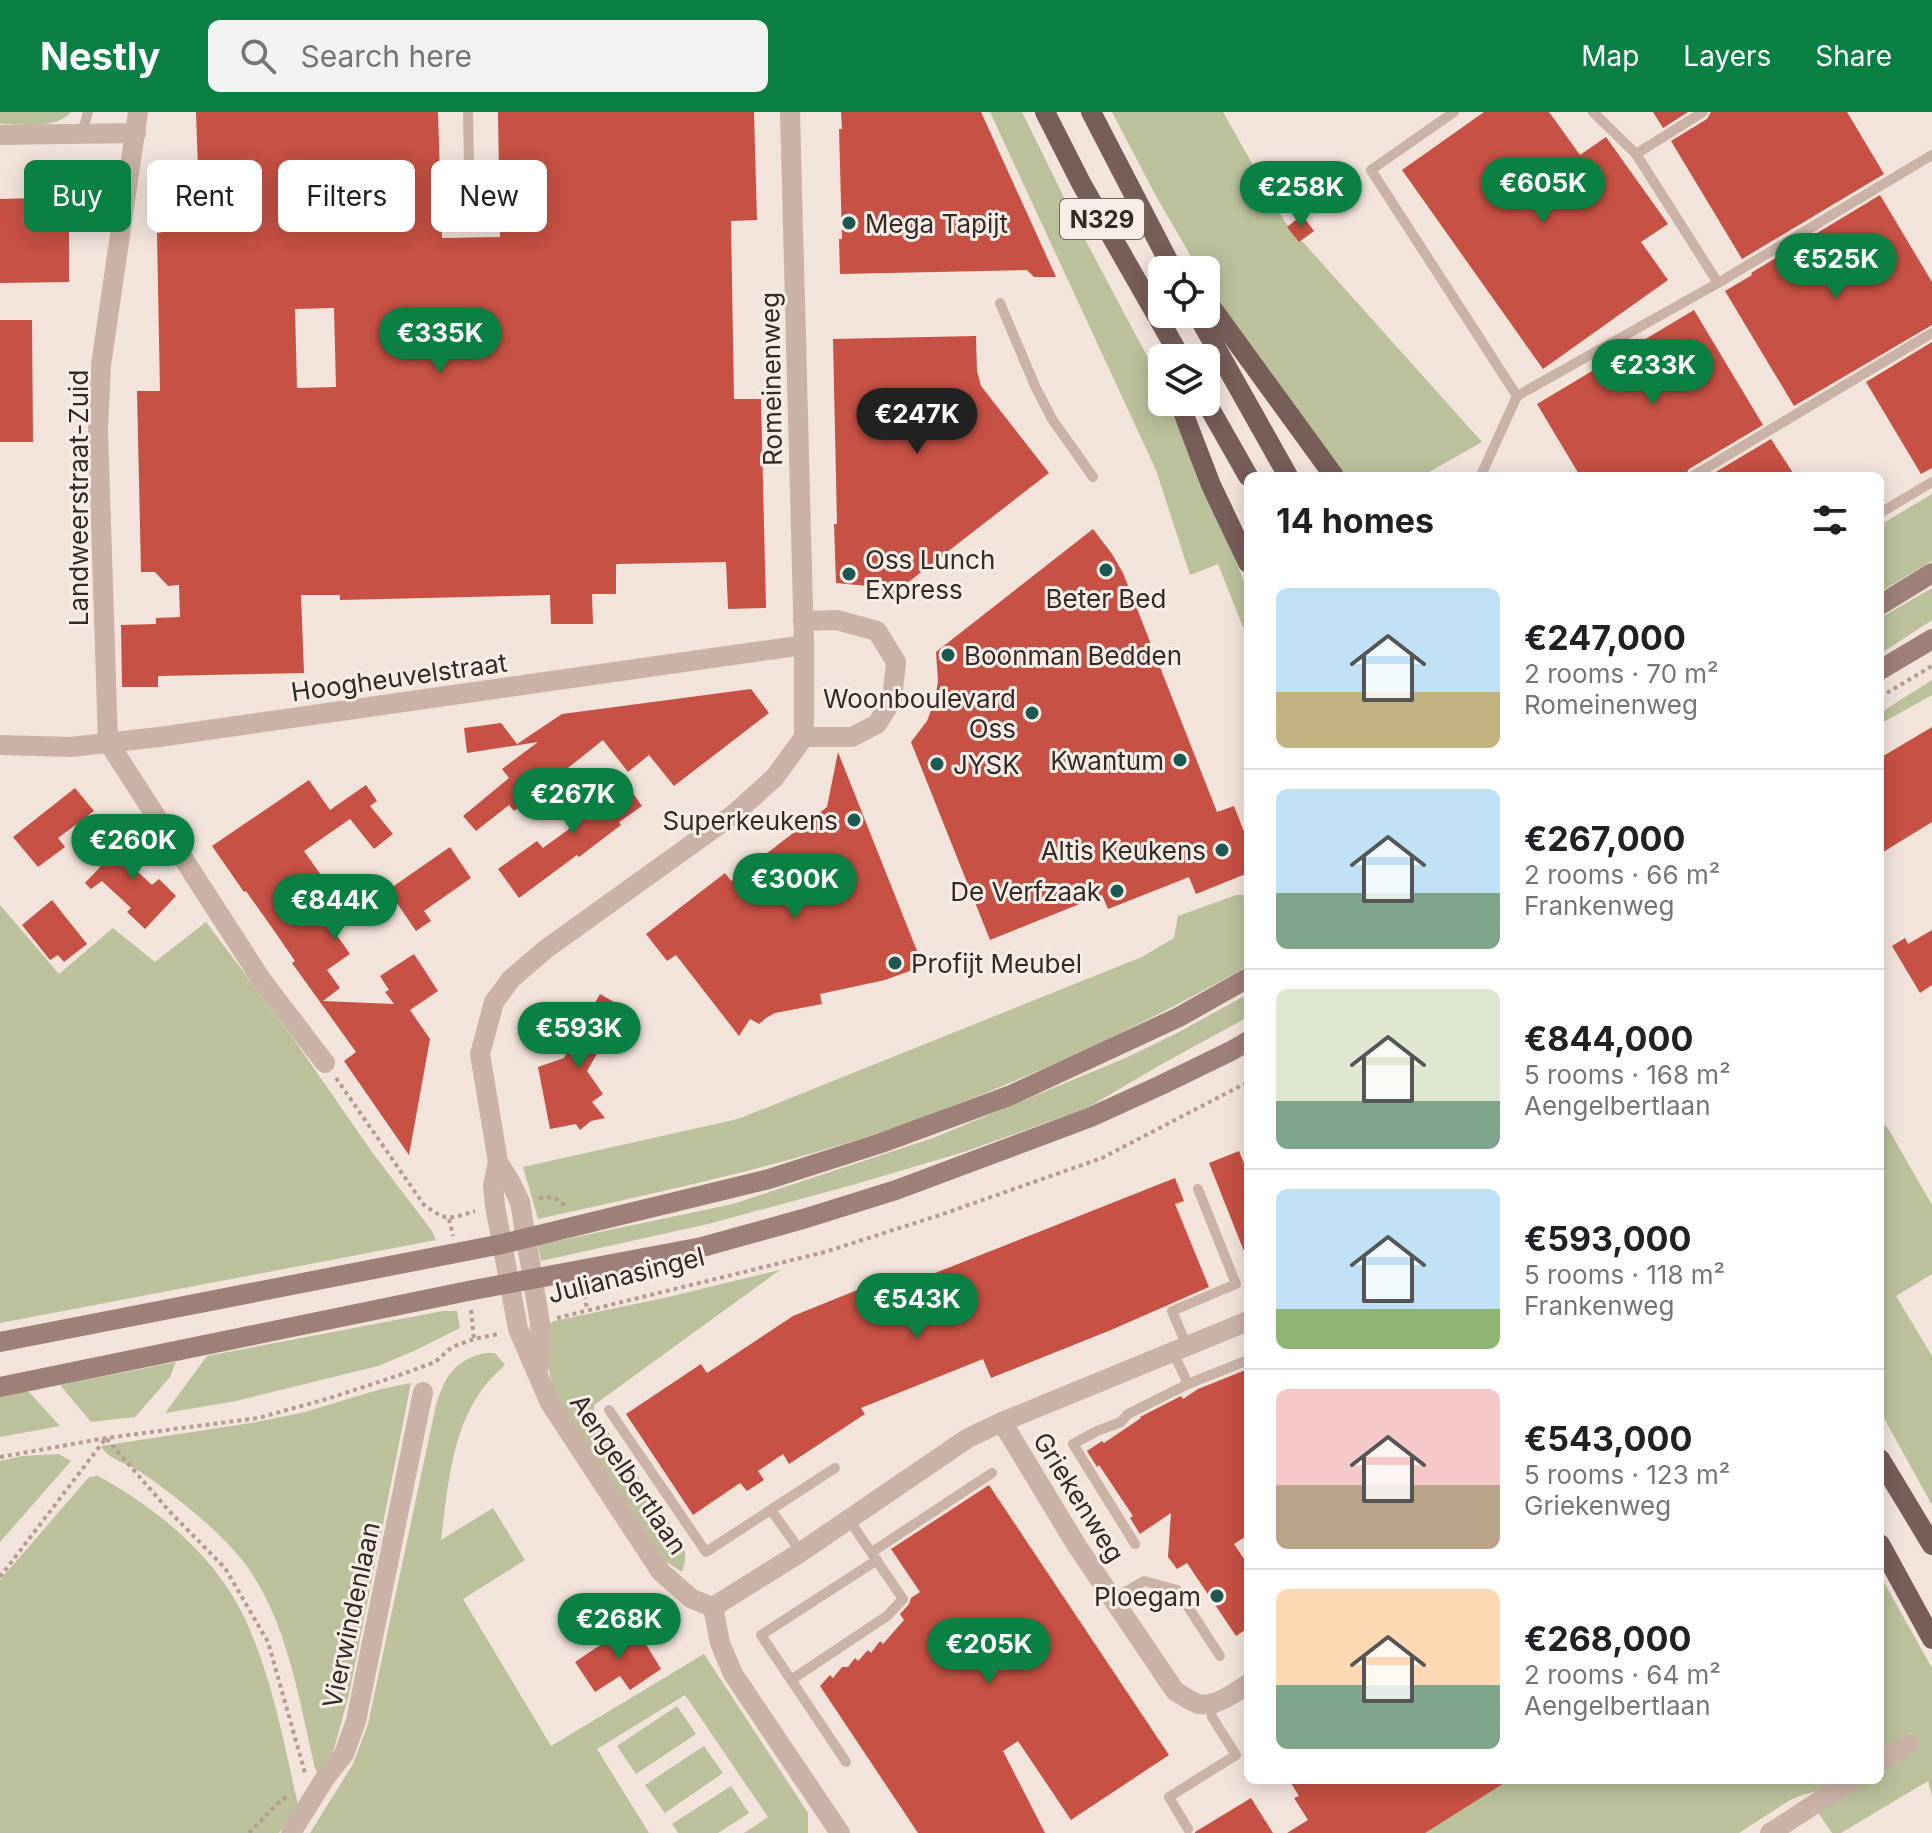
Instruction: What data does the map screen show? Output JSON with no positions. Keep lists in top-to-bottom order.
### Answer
{
  "streets": {
    "main road": ["N329", "Julianasingel"],
    "street": [
      "Romeinenweg",
      "Landweerstraat-Zuid",
      "Hoogheuvelstraat",
      "Aengelbertlaan",
      "Griekenweg",
      "Vierwindenlaan"
    ]
  },
  "crossings": [
    ["Romeinenweg", "Hoogheuvelstraat"],
    ["Landweerstraat-Zuid", "Hoogheuvelstraat"],
    ["Julianasingel", "Aengelbertlaan"],
    ["Aengelbertlaan", "Griekenweg"]
  ],
  "places": [
    "Mega Tapijt",
    "Beter Bed",
    "Oss Lunch Express",
    "Boonman Bedden",
    "Woonboulevard Oss",
    "Kwantum",
    "JYSK",
    "Superkeukens",
    "Altis Keukens",
    "De Verfzaak",
    "Profijt Meubel",
    "Ploegam"
  ],
  "page": {
    "header": "Nestly",
    "search": "Search here",
    "nav": ["Map", "Layers", "Share"],
    "price": [
      "€605K",
      "€258K",
      "€525K",
      "€335K",
      "€233K",
      "€247K",
      "€267K",
      "€260K",
      "€300K",
      "€844K",
      "€593K",
      "€543K",
      "€268K",
      "€205K"
    ],
    "chip": [
      "Buy",
      "Rent",
      "Filters",
      "New"
    ],
    "heading": "14 homes",
    "list": [
      {
        "name": "€247,000",
        "note": "2 rooms · 70 m² · Romeinenweg"
      },
      {
        "name": "€267,000",
        "note": "2 rooms · 66 m² · Frankenweg"
      },
      {
        "name": "€844,000",
        "note": "5 rooms · 168 m² · Aengelbertlaan"
      },
      {
        "name": "€593,000",
        "note": "5 rooms · 118 m² · Frankenweg"
      },
      {
        "name": "€543,000",
        "note": "5 rooms · 123 m² · Griekenweg"
      },
      {
        "name": "€268,000",
        "note": "2 rooms · 64 m² · Aengelbertlaan"
      }
    ]
  }
}
